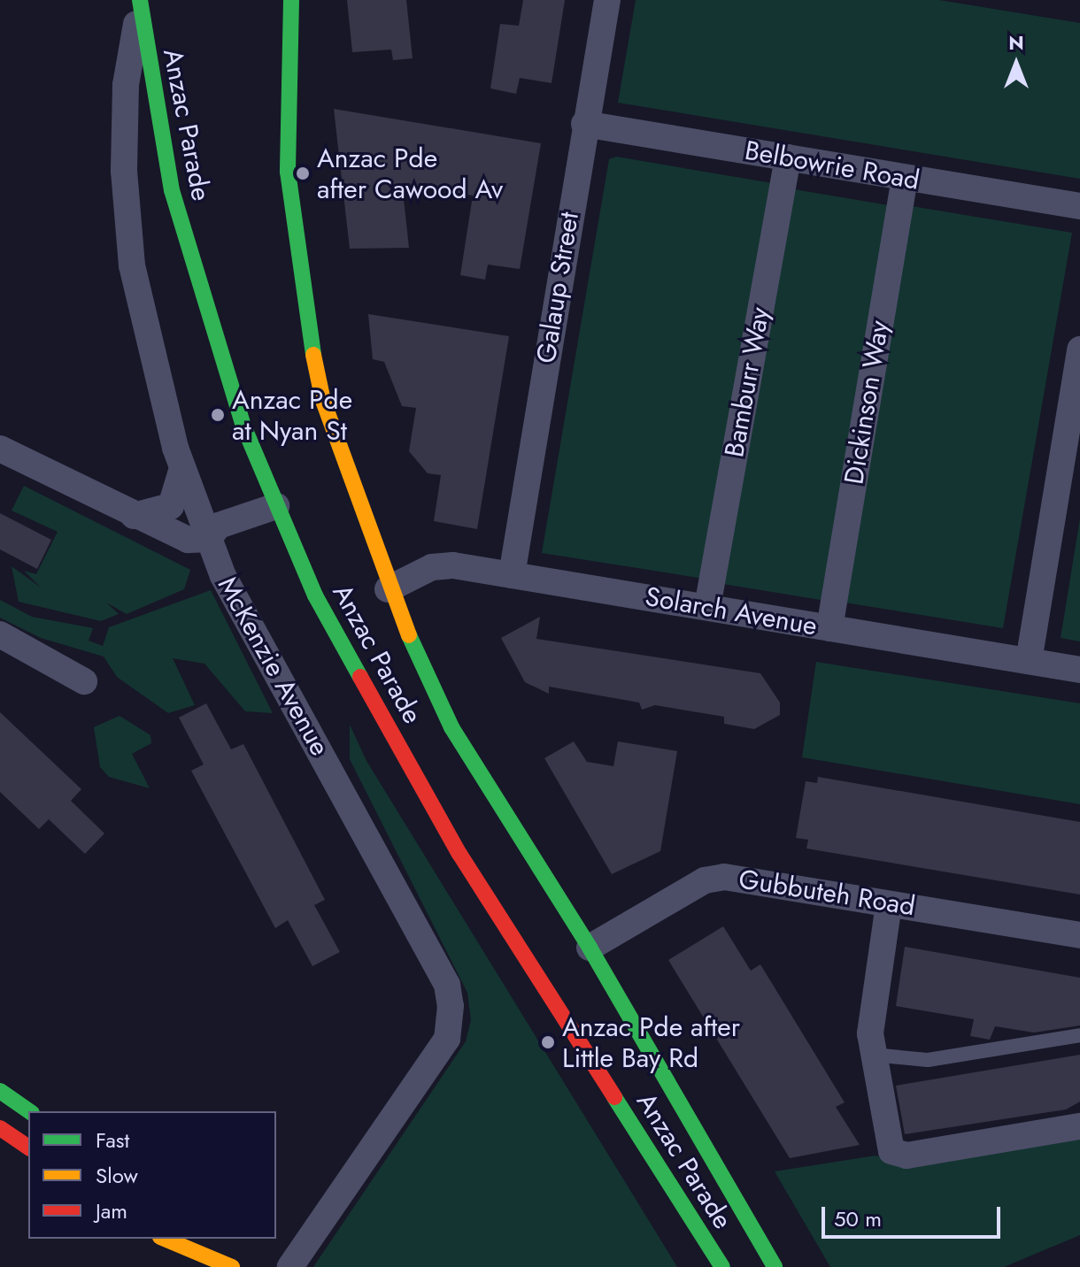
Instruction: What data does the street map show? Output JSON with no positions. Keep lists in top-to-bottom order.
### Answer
{
  "streets": {
    "main road": ["Anzac Parade"],
    "street": [
      "Belbowrie Road",
      "Galaup Street",
      "Bamburr Way",
      "Dickinson Way",
      "Solarch Avenue",
      "McKenzie Avenue",
      "Gubbuteh Road"
    ]
  },
  "crossings": [
    ["Anzac Parade", "Solarch Avenue"],
    ["Anzac Parade", "McKenzie Avenue"],
    ["Anzac Parade", "Gubbuteh Road"],
    ["Belbowrie Road", "Galaup Street"],
    ["Belbowrie Road", "Bamburr Way"],
    ["Belbowrie Road", "Dickinson Way"],
    ["Galaup Street", "Solarch Avenue"],
    ["Bamburr Way", "Solarch Avenue"],
    ["Dickinson Way", "Solarch Avenue"]
  ],
  "places": ["Anzac Pde after Cawood Av", "Anzac Pde at Nyan St", "Anzac Pde after Little Bay Rd"],
  "legend": ["Fast", "Slow", "Jam"],
  "scale_bar": "50 m",
  "north": "top"
}
